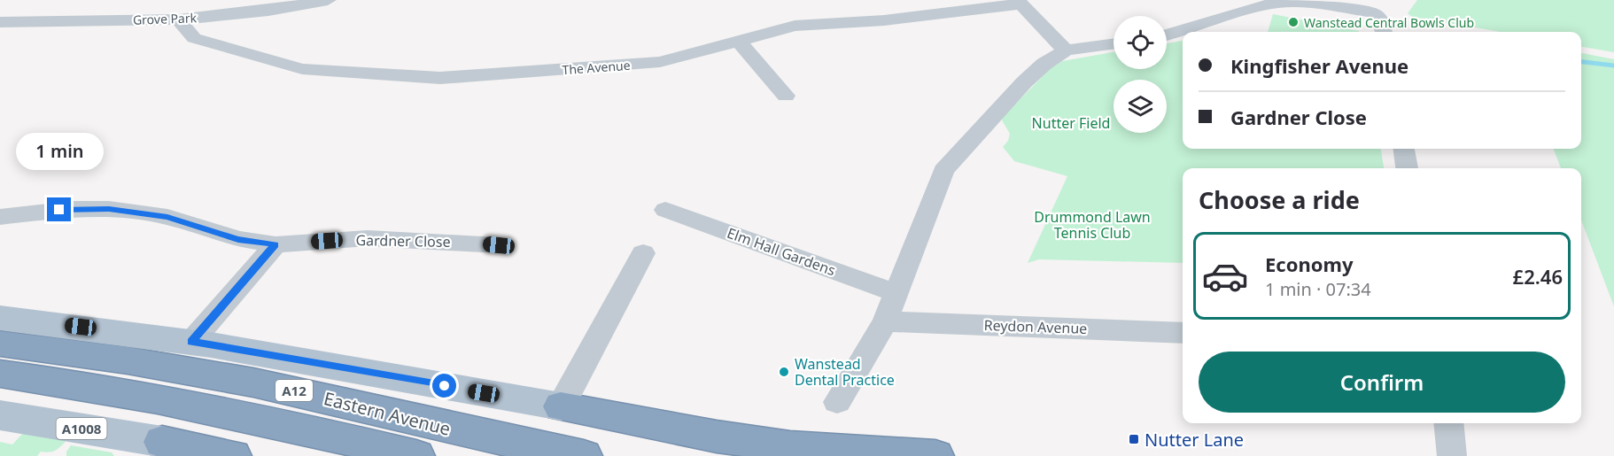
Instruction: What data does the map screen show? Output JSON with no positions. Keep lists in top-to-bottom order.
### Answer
{
  "streets": {
    "highway": ["A12", "Eastern Avenue"],
    "main road": ["A1008"],
    "street": [
      "Grove Park",
      "The Avenue",
      "Gardner Close",
      "Elm Hall Gardens",
      "Reydon Avenue"
    ]
  },
  "crossings": [
    ["Grove Park", "The Avenue"]
  ],
  "parks": ["Nutter Field", "Drummond Lawn Tennis Club"],
  "places": {
    "other": ["Wanstead Central Bowls Club", "Wanstead Dental Practice"],
    "transit": ["Nutter Lane"]
  },
  "page": {
    "banner": ["Kingfisher Avenue", "Gardner Close"],
    "bubble": "1 min",
    "heading": "Choose a ride",
    "list": [
      {
        "name": "Economy",
        "note": "1 min · 07:34",
        "value": "£2.46"
      }
    ],
    "buttons": "Confirm"
  }
}
